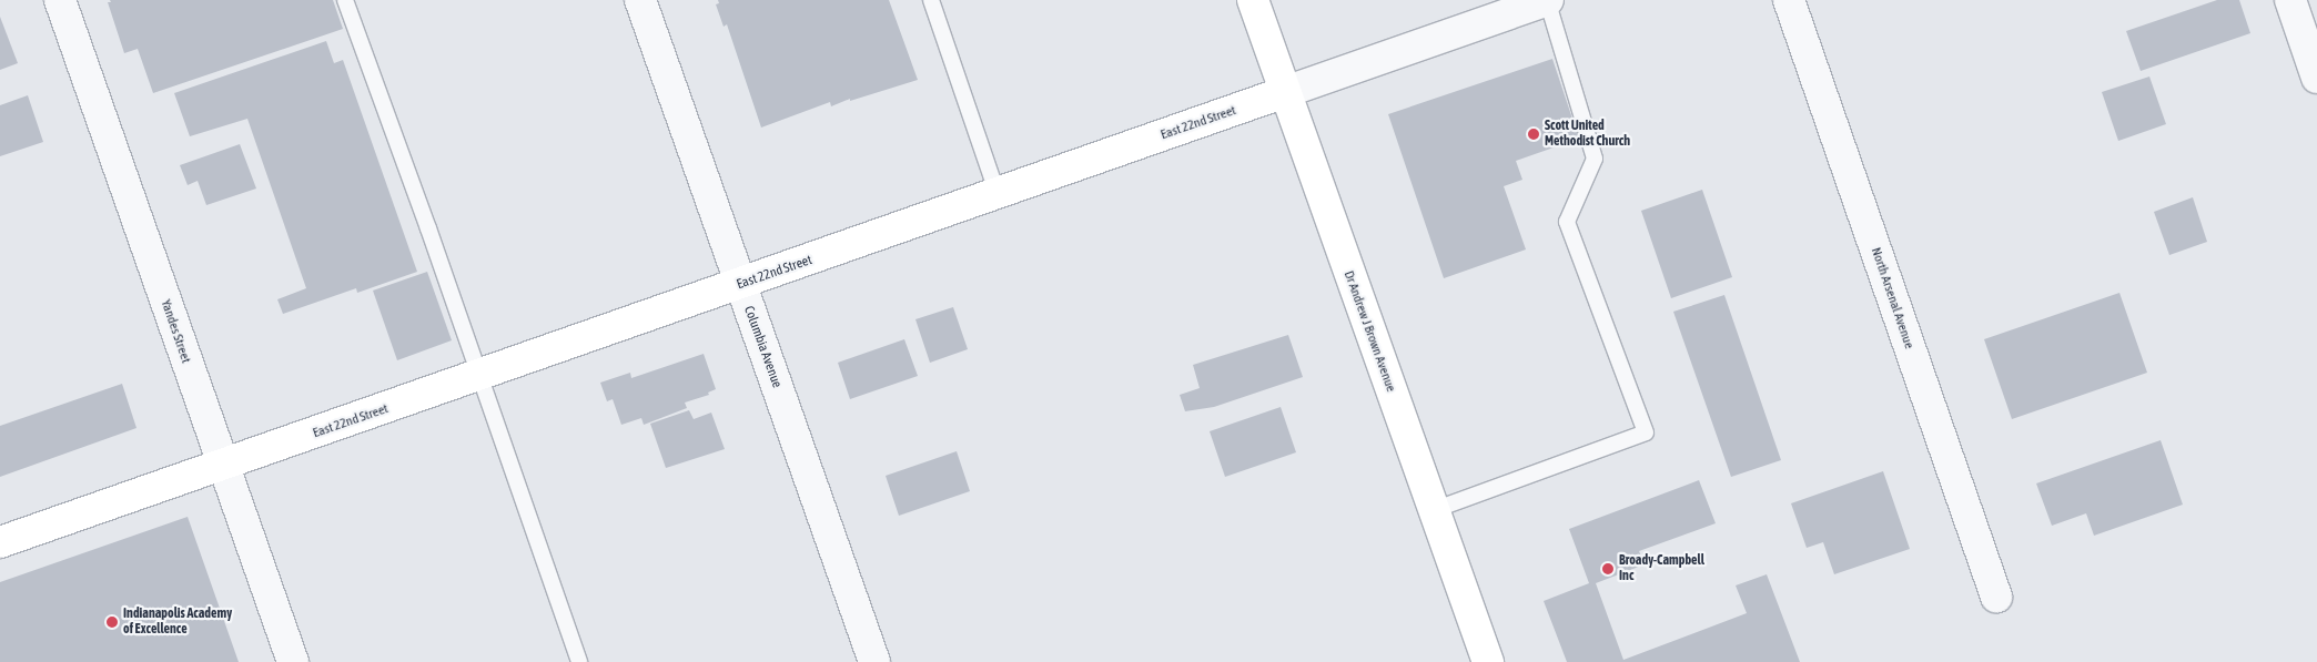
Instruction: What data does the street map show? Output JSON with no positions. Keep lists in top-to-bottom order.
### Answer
{
  "streets": {
    "main road": ["East 22nd Street", "Dr Andrew J Brown Avenue"],
    "street": ["North Arsenal Avenue", "Yandes Street", "Columbia Avenue"]
  },
  "crossings": [
    ["East 22nd Street", "Yandes Street"],
    ["East 22nd Street", "Dr Andrew J Brown Avenue"],
    ["East 22nd Street", "Columbia Avenue"]
  ],
  "places": ["Scott United Methodist Church", "Broady-Campbell Inc", "Indianapolis Academy of Excellence"]
}
